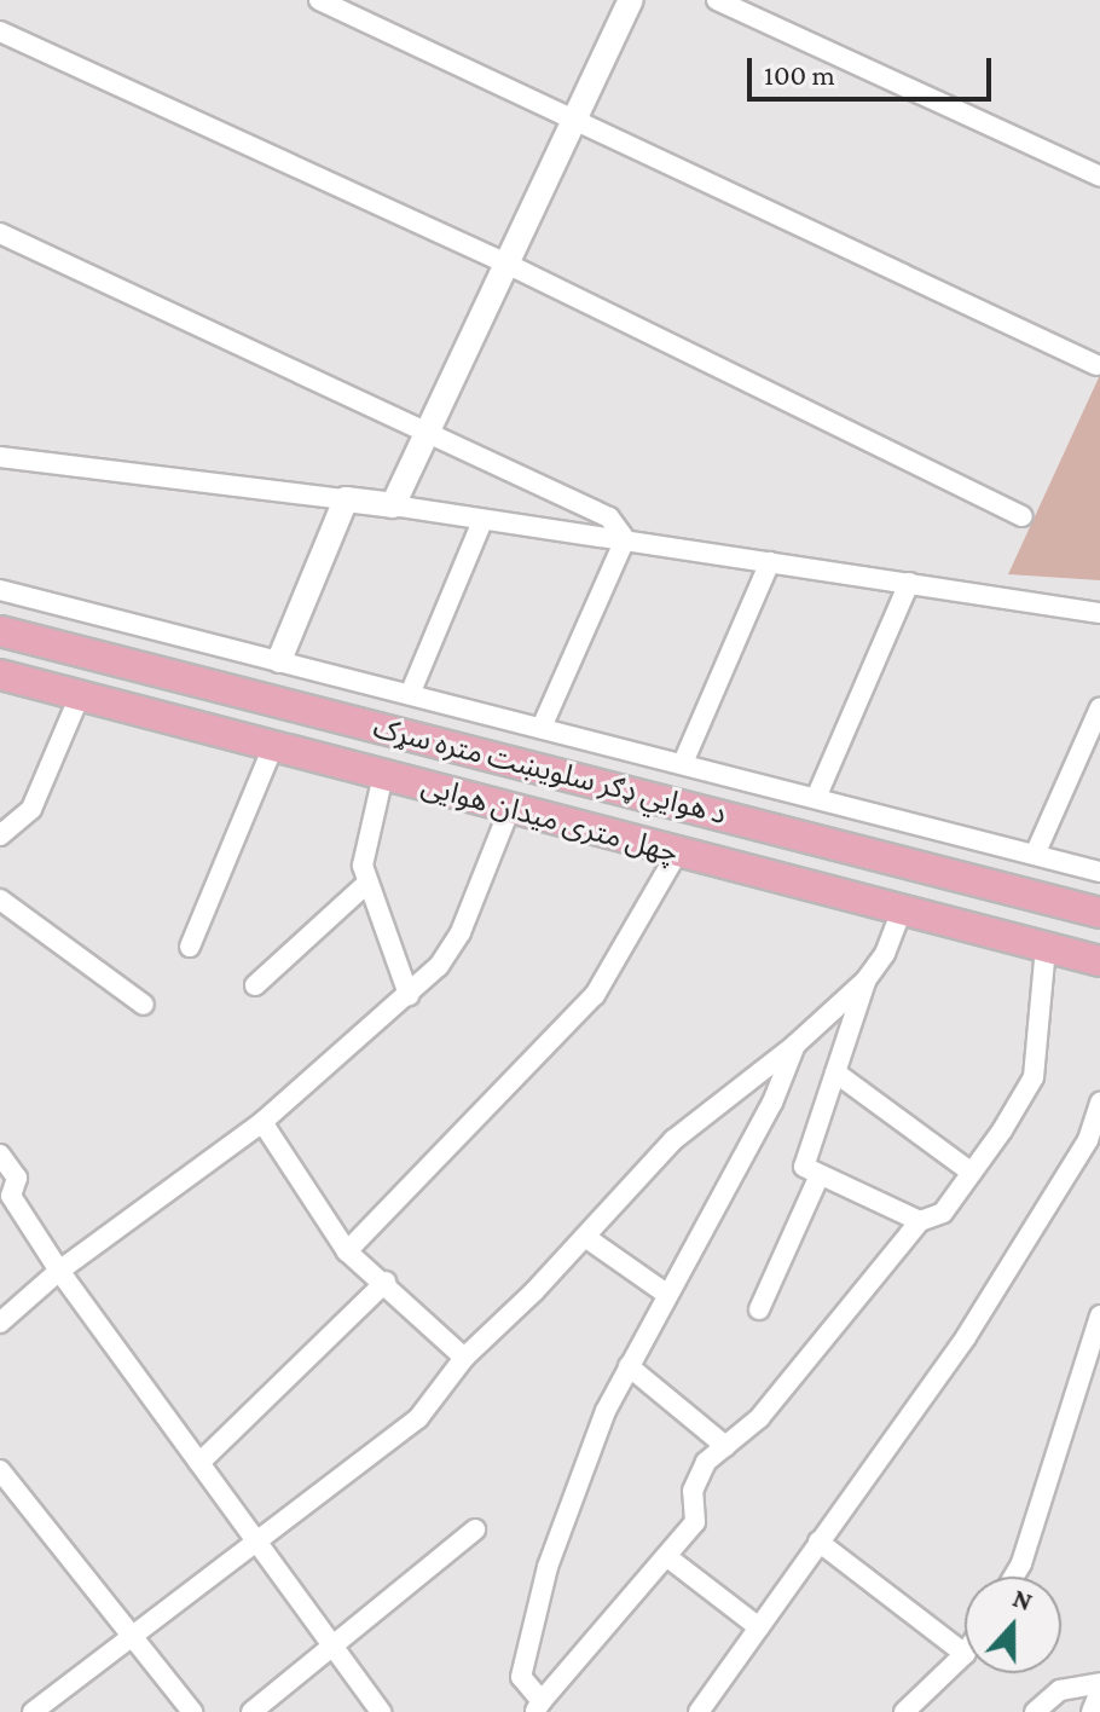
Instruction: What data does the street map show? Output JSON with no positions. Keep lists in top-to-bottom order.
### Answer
{
  "streets": {
    "main road": ["د هوايي ډګر سلویښت متره سړک", "چهل متری میدان هوایی"]
  },
  "scale_bar": "100 m",
  "north": "top"
}
